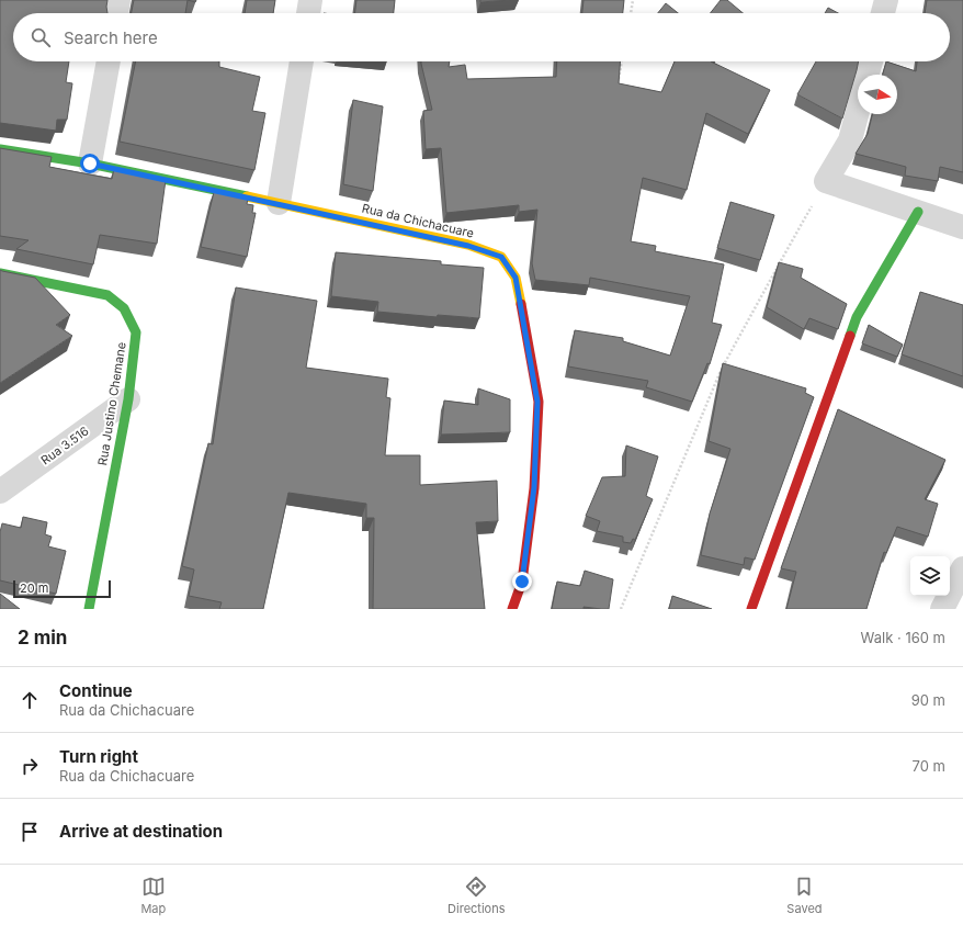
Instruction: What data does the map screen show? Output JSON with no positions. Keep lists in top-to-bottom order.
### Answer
{
  "streets": {
    "street": ["Rua da Chichacuare", "Rua Justino Chemane", "Rua 3.516"]
  },
  "crossings": [
    ["Rua Justino Chemane", "Rua 3.516"]
  ],
  "scale_bar": "20 m",
  "north": "right",
  "page": {
    "search": "Search here",
    "scale": "20 m",
    "heading": ["2 min", "Walk · 160 m"],
    "list": [
      ["Continue", "Rua da Chichacuare", "90 m"],
      ["Turn right", "Rua da Chichacuare", "70 m"],
      "Arrive at destination"
    ],
    "nav": ["Map", "Directions", "Saved"]
  }
}
